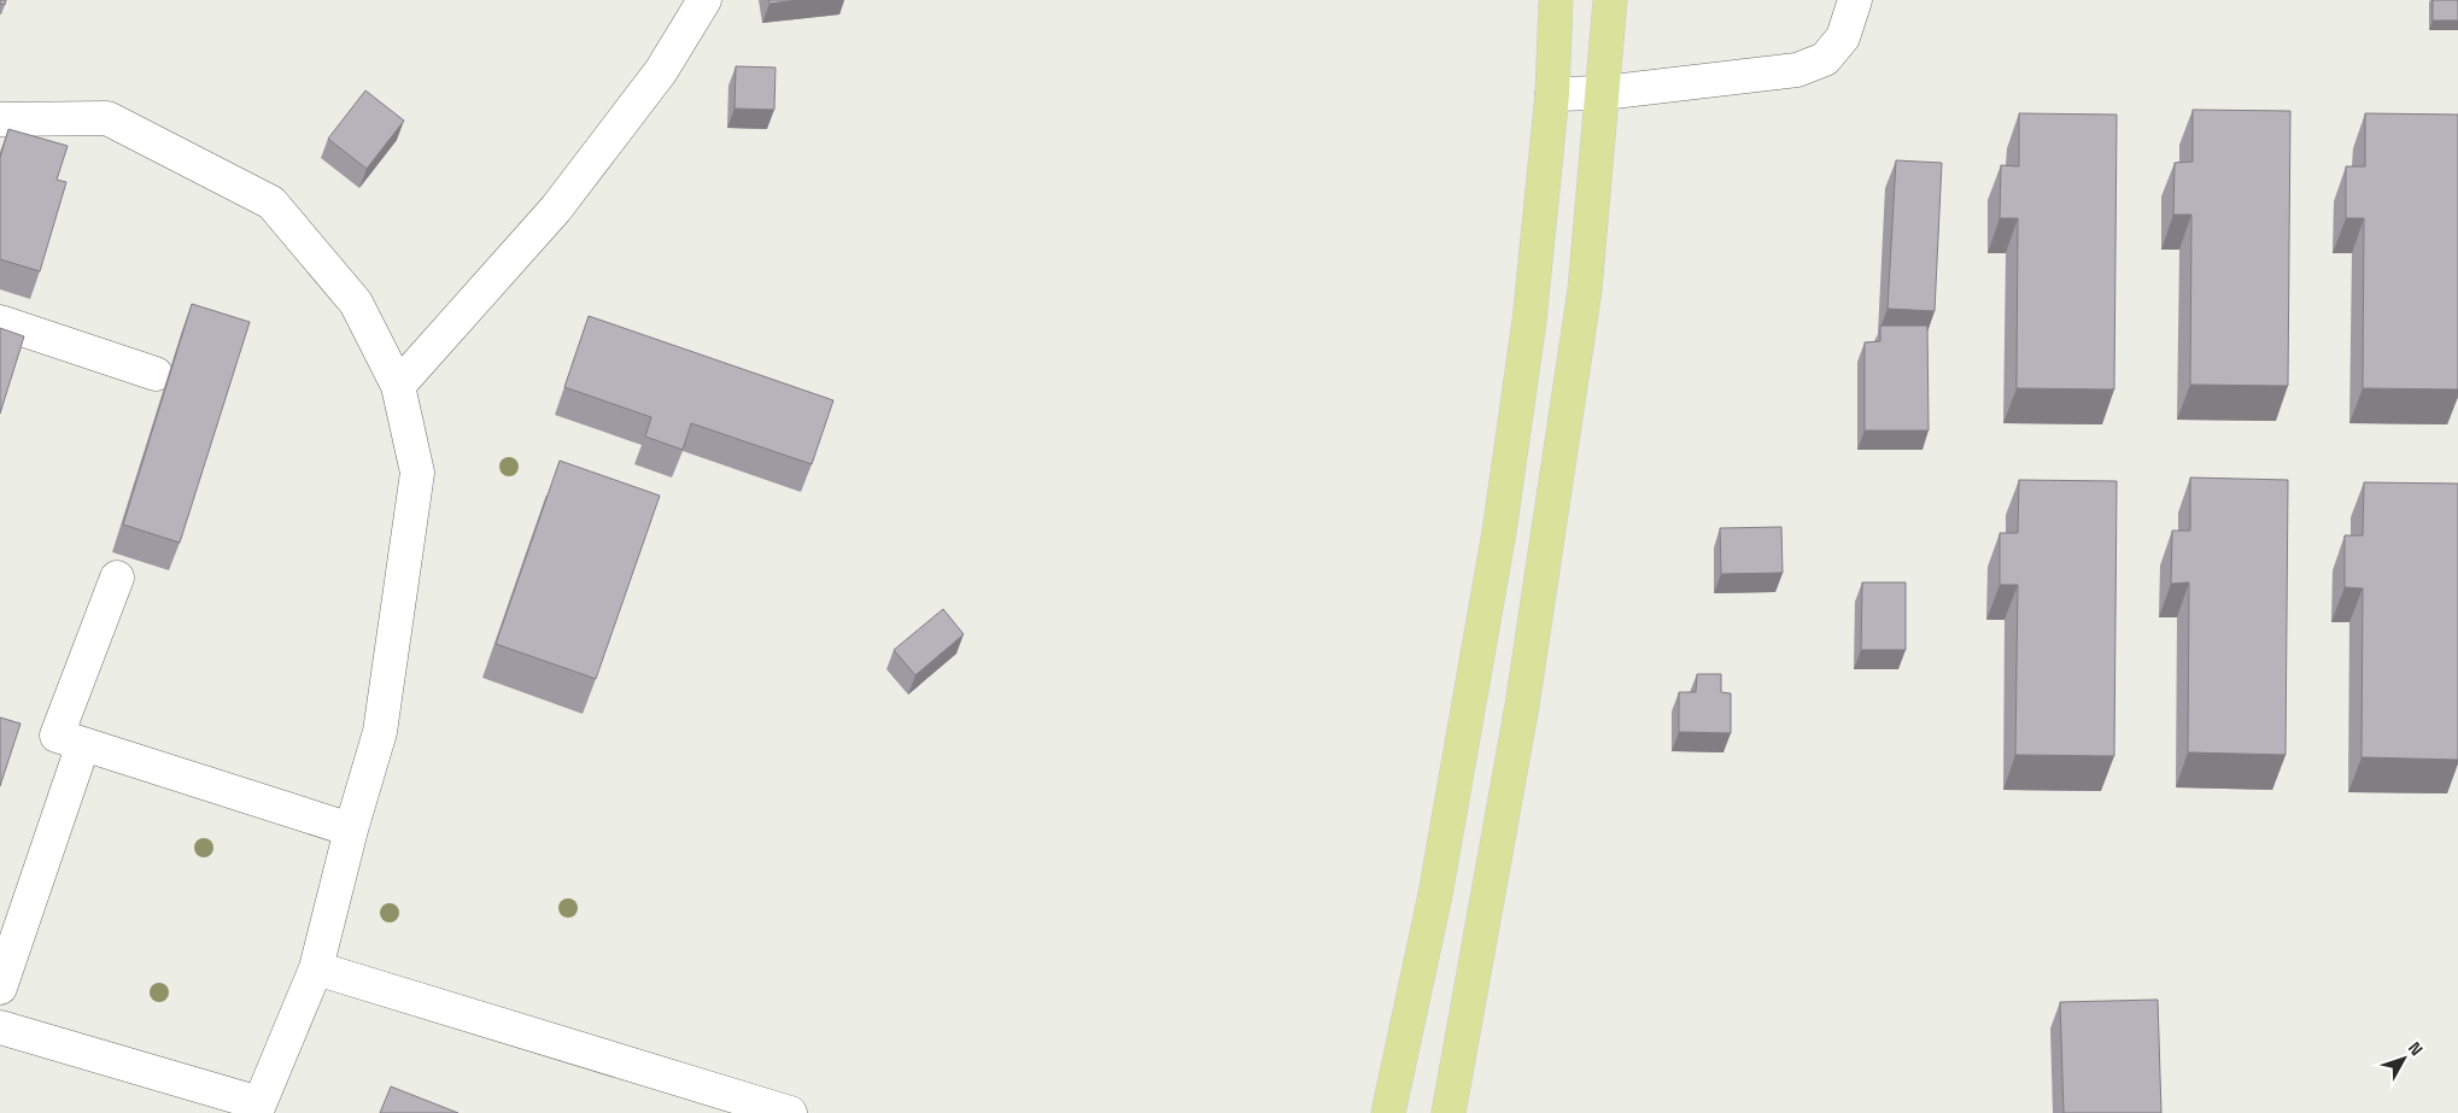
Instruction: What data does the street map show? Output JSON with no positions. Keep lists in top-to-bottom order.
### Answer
{
  "north": "top right"
}
